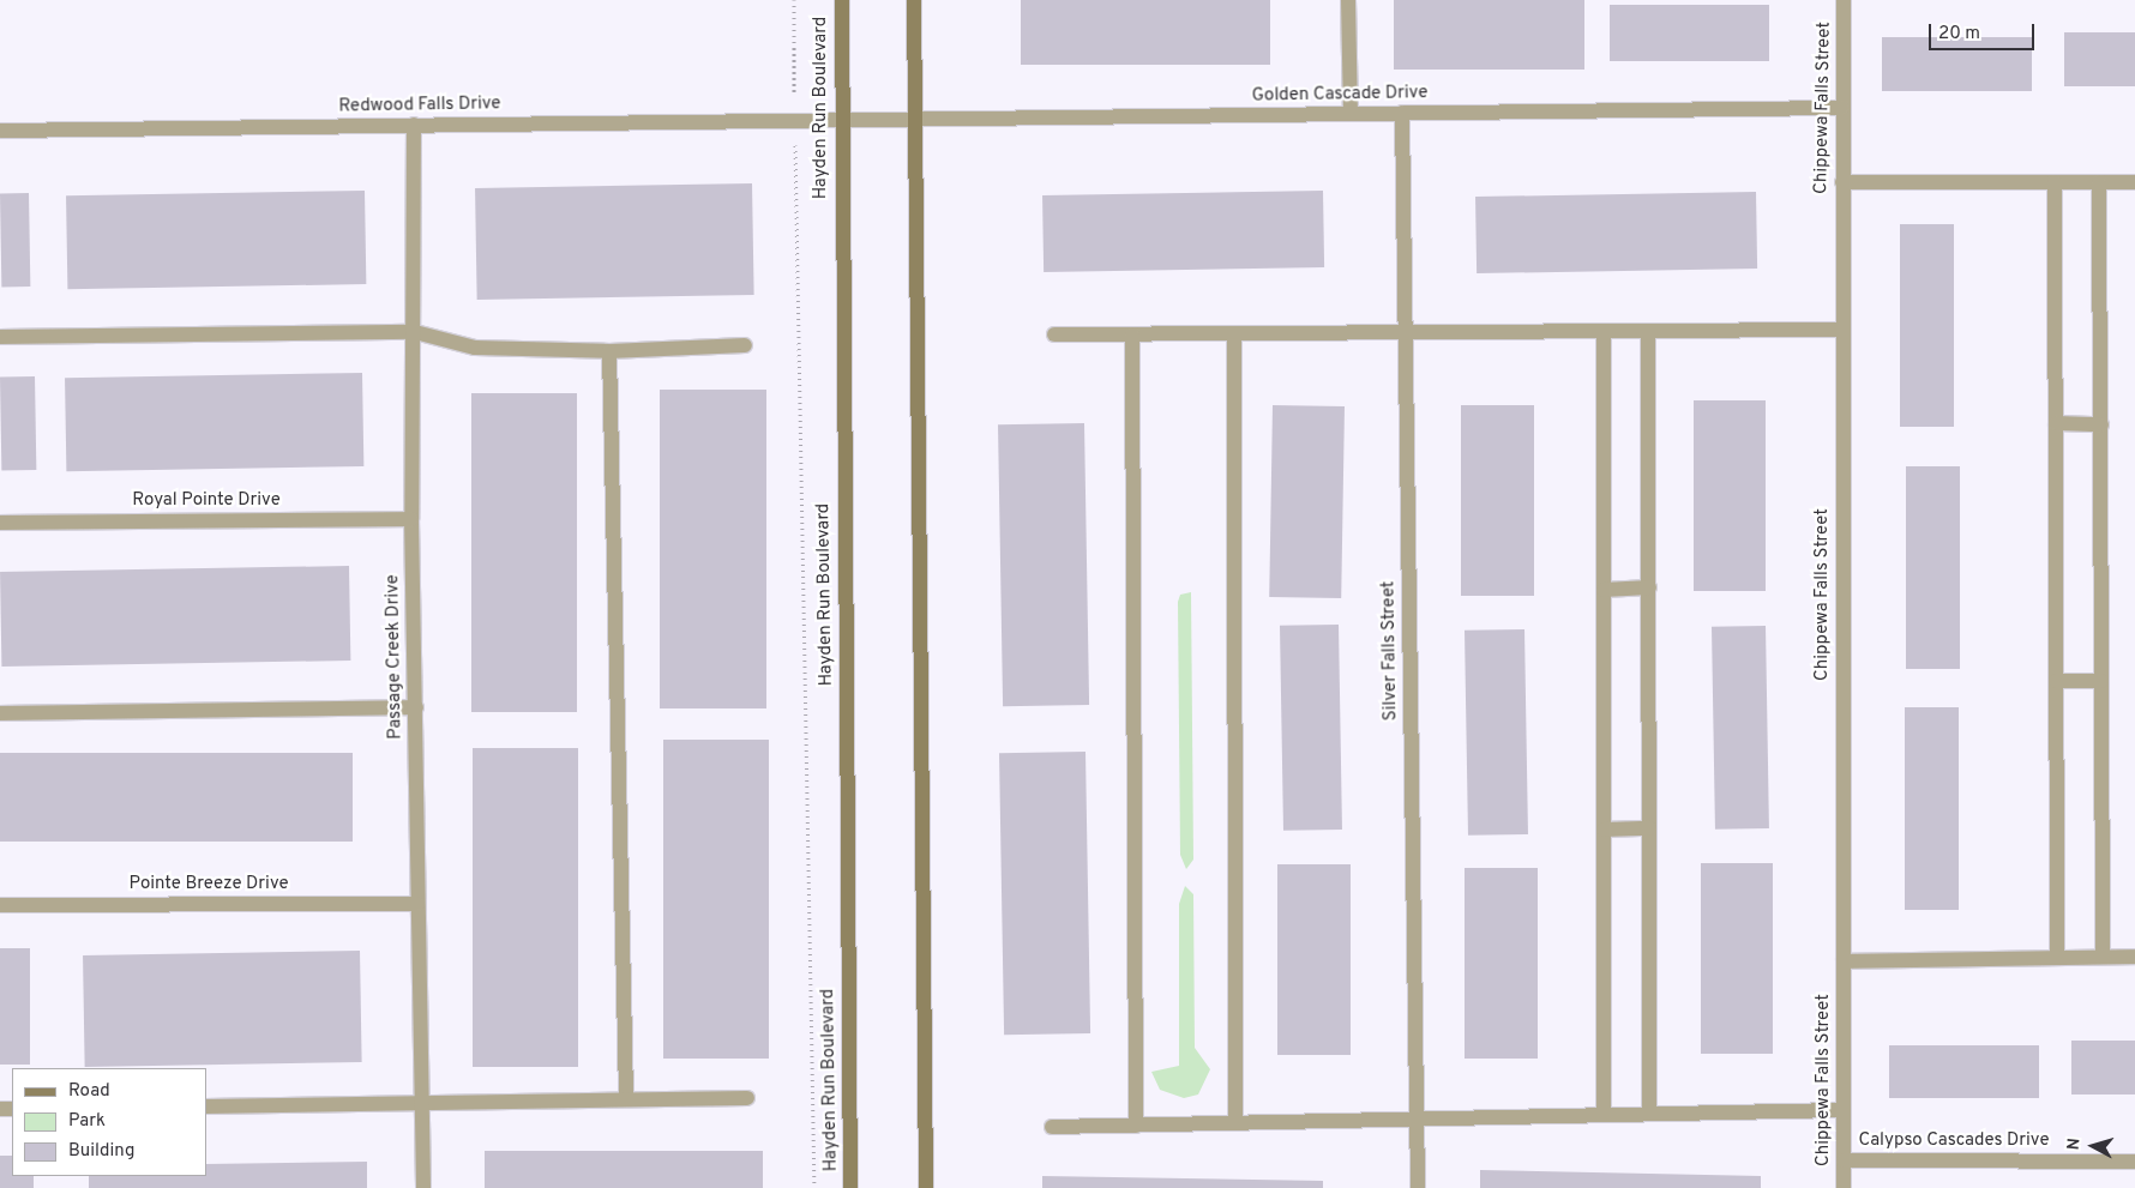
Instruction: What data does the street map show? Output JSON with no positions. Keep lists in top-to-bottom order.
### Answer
{
  "streets": {
    "main road": ["Hayden Run Boulevard"],
    "street": [
      "Golden Cascade Drive",
      "Redwood Falls Drive",
      "Chippewa Falls Street",
      "Royal Pointe Drive",
      "Silver Falls Street",
      "Passage Creek Drive",
      "Pointe Breeze Drive",
      "Calypso Cascades Drive"
    ]
  },
  "crossings": [
    ["Golden Cascade Drive", "Redwood Falls Drive"],
    ["Golden Cascade Drive", "Hayden Run Boulevard"],
    ["Golden Cascade Drive", "Chippewa Falls Street"],
    ["Golden Cascade Drive", "Silver Falls Street"],
    ["Redwood Falls Drive", "Hayden Run Boulevard"],
    ["Redwood Falls Drive", "Passage Creek Drive"],
    ["Chippewa Falls Street", "Calypso Cascades Drive"],
    ["Royal Pointe Drive", "Passage Creek Drive"],
    ["Passage Creek Drive", "Pointe Breeze Drive"]
  ],
  "legend": ["Road", "Park", "Building"],
  "scale_bar": "20 m",
  "north": "left"
}
